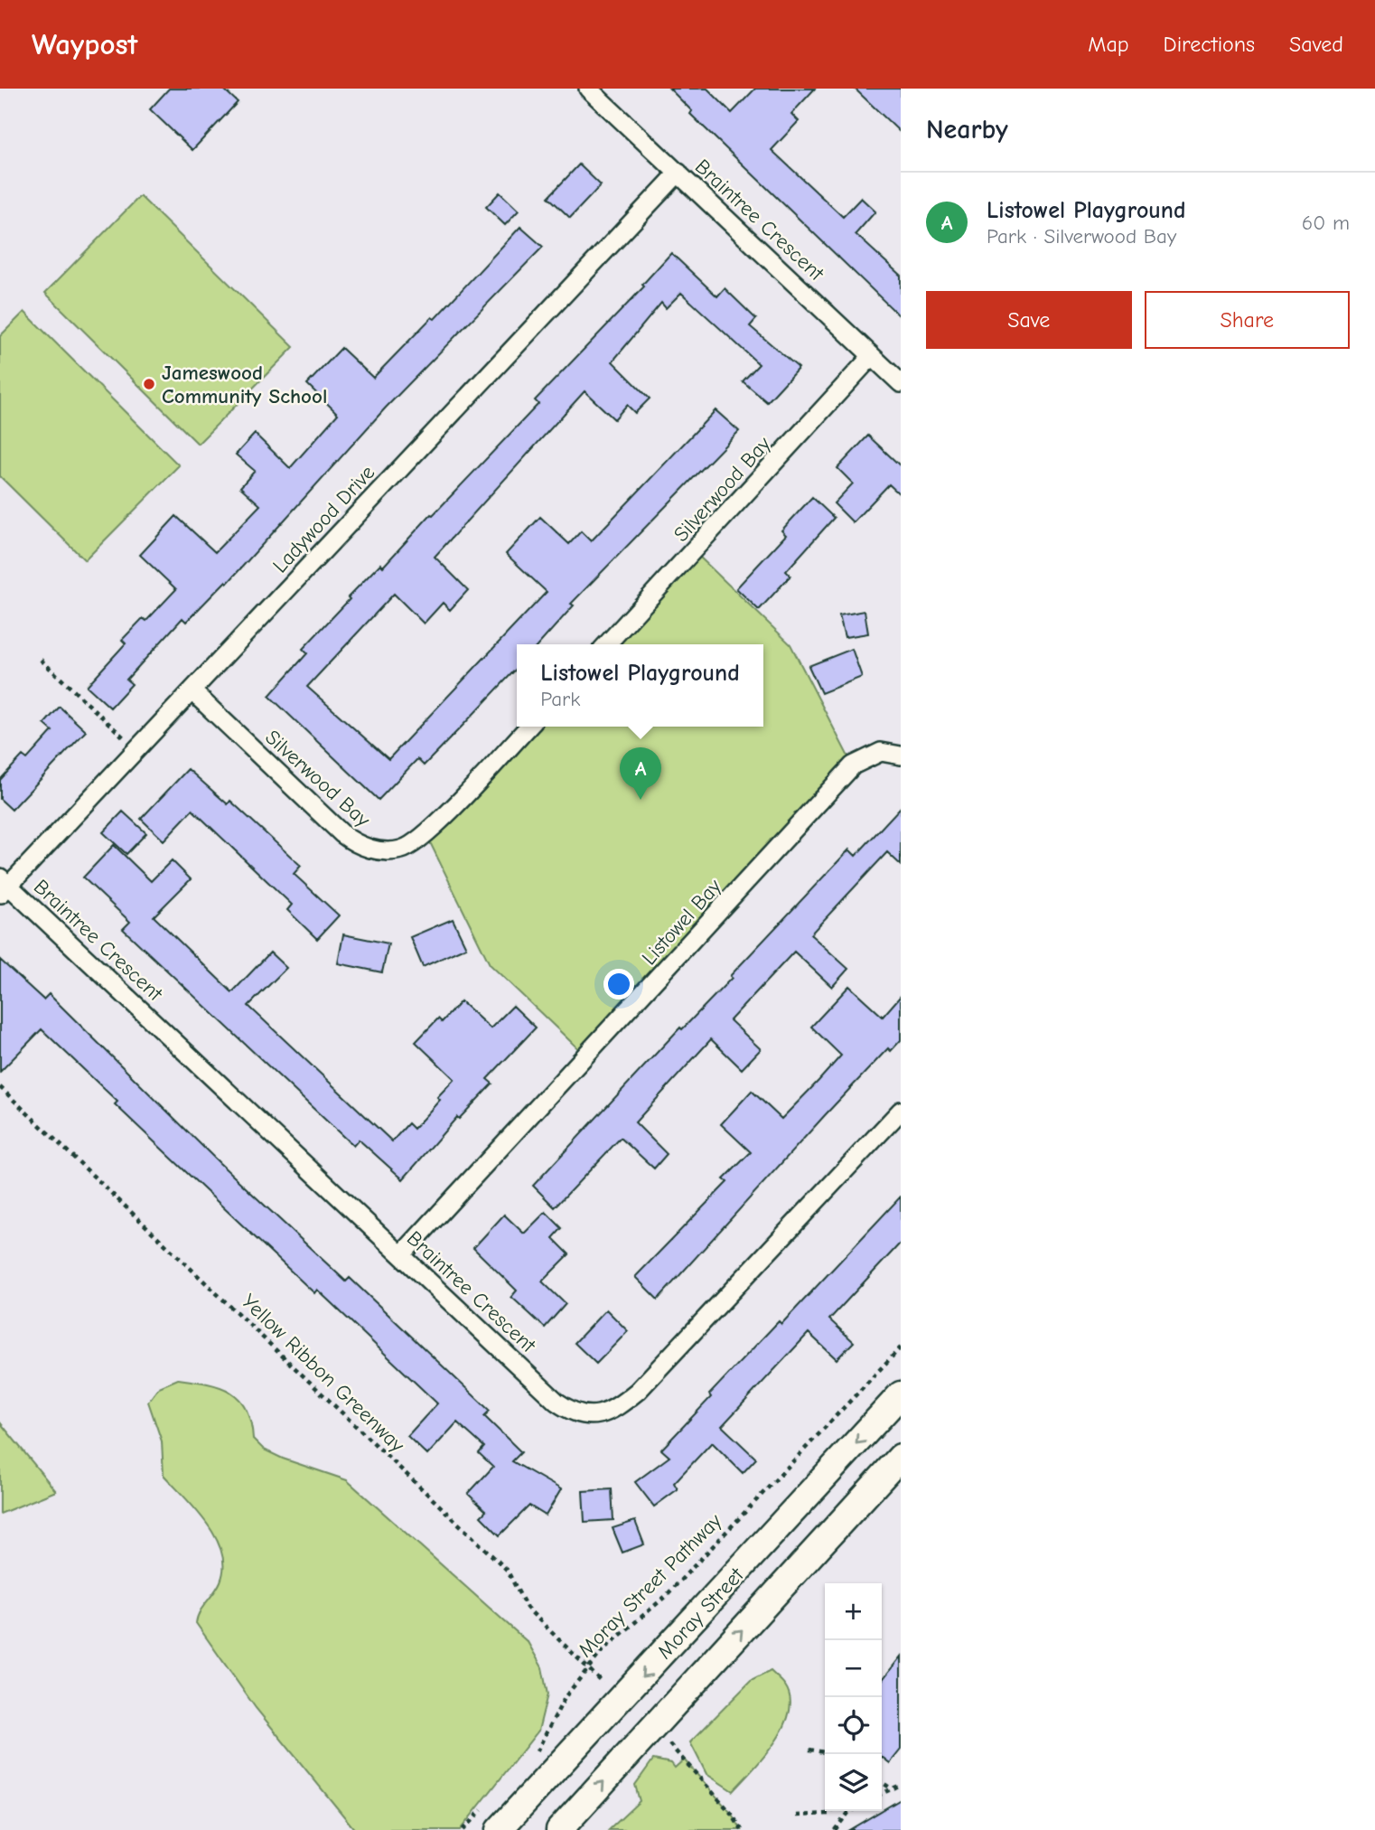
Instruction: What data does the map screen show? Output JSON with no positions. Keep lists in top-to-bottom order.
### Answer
{
  "streets": {
    "street": [
      "Braintree Crescent",
      "Silverwood Bay",
      "Ladywood Drive",
      "Listowel Bay",
      "Moray Street"
    ],
    "path": ["Yellow Ribbon Greenway", "Moray Street Pathway"]
  },
  "crossings": [
    ["Braintree Crescent", "Silverwood Bay"],
    ["Braintree Crescent", "Ladywood Drive"],
    ["Braintree Crescent", "Listowel Bay"],
    ["Silverwood Bay", "Ladywood Drive"],
    ["Yellow Ribbon Greenway", "Moray Street Pathway"]
  ],
  "places": ["Jameswood Community School"],
  "page": {
    "header": "Waypost",
    "nav": ["Map", "Directions", "Saved"],
    "heading": "Nearby",
    "list": [
      {
        "mark": "A",
        "name": "Listowel Playground",
        "note": "Park · Silverwood Bay",
        "value": "60 m"
      }
    ],
    "buttons": ["Save", "Share"],
    "popup": ["Listowel Playground", "Park"],
    "pins": "A",
    "map_buttons": ["+", "−"]
  }
}
